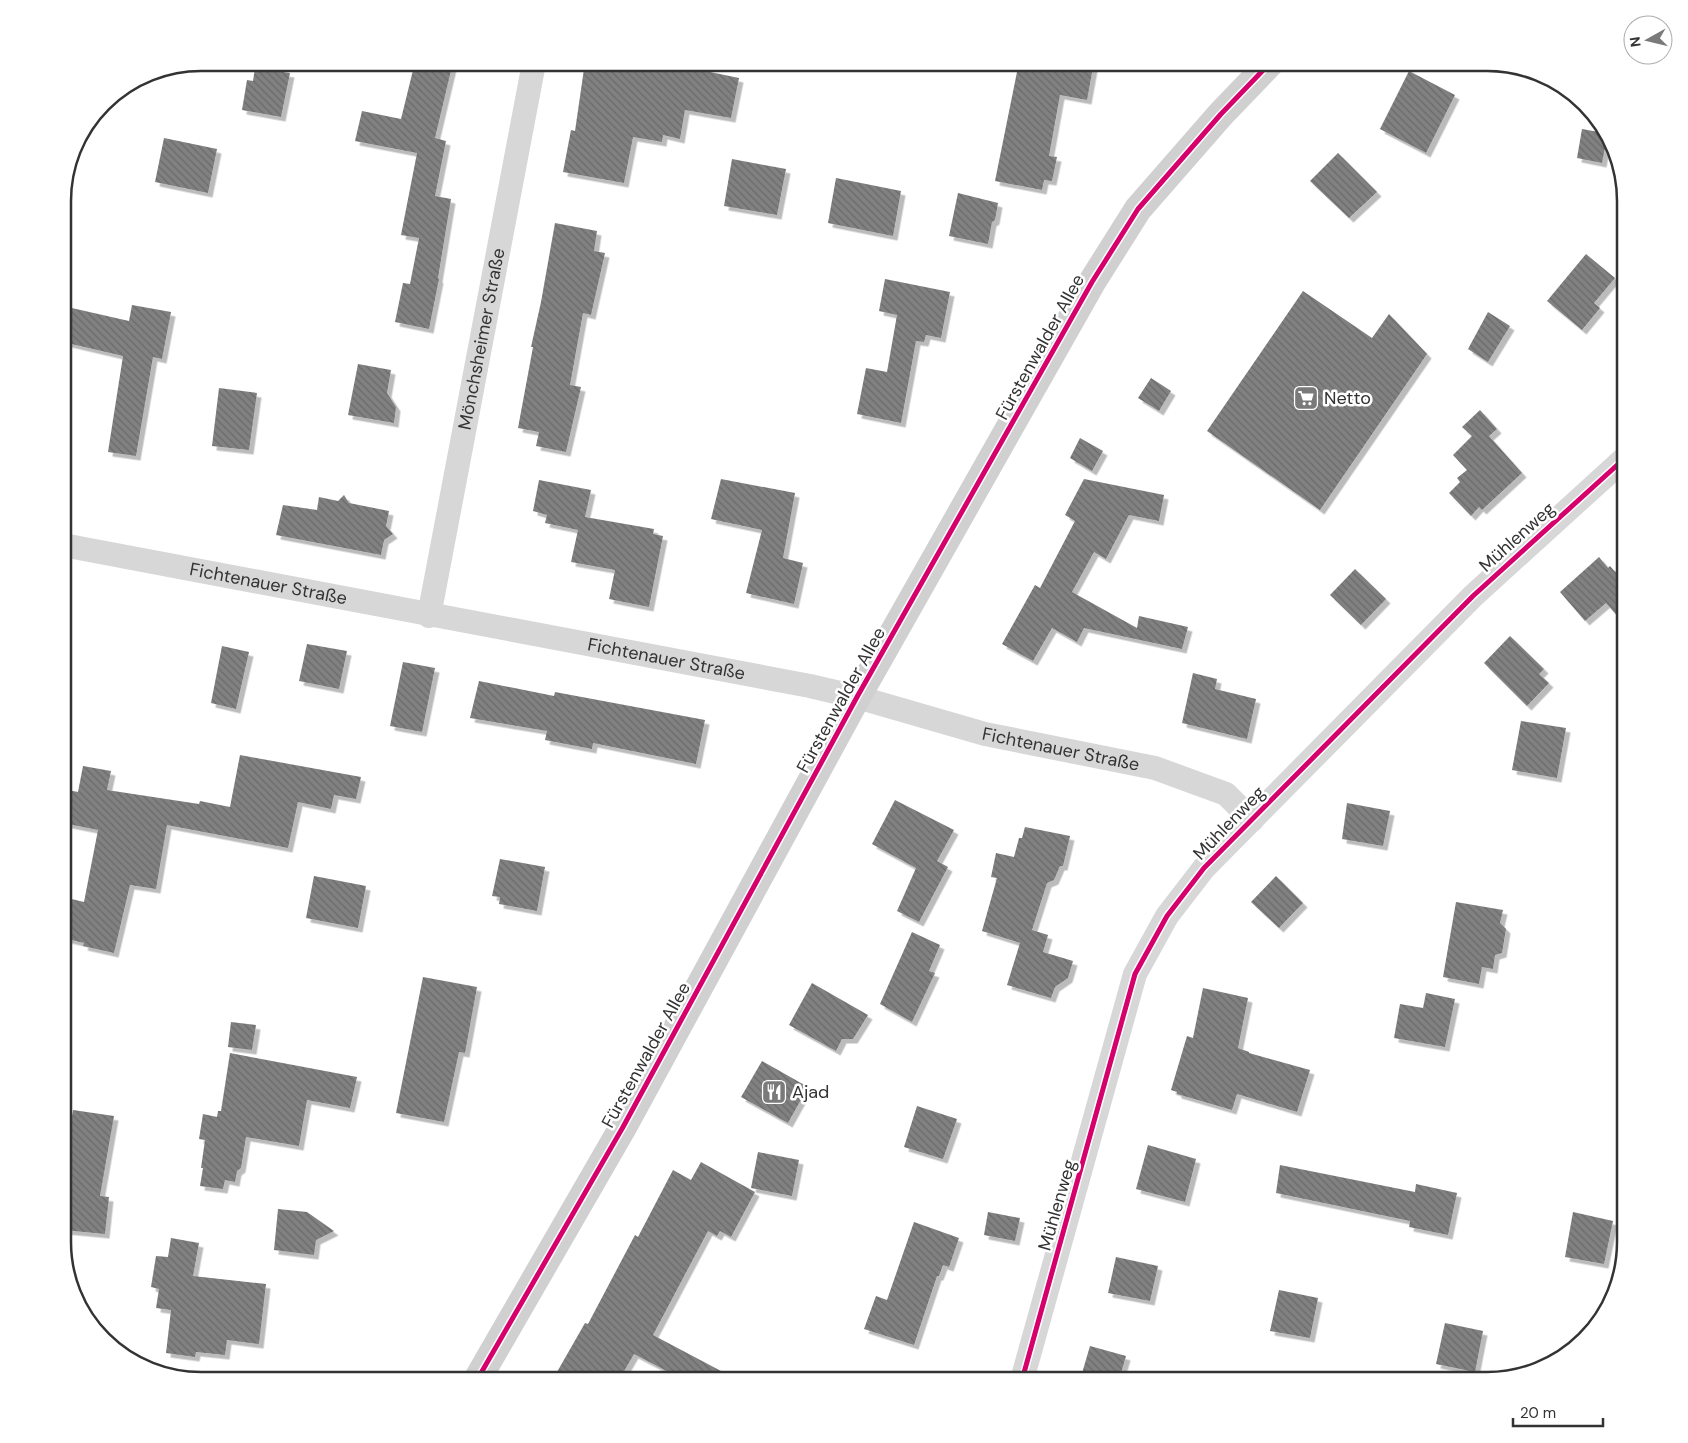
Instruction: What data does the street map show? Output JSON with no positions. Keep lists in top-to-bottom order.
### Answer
{
  "streets": {
    "main road": ["Fürstenwalder Allee"],
    "street": ["Mönchsheimer Straße", "Mühlenweg", "Fichtenauer Straße"]
  },
  "crossings": [
    ["Mönchsheimer Straße", "Fichtenauer Straße"],
    ["Fürstenwalder Allee", "Fichtenauer Straße"],
    ["Mühlenweg", "Fichtenauer Straße"]
  ],
  "places": {
    "supermarket": ["Netto"],
    "restaurant": ["Ajad"]
  },
  "scale_bar": "20 m",
  "north": "left"
}
